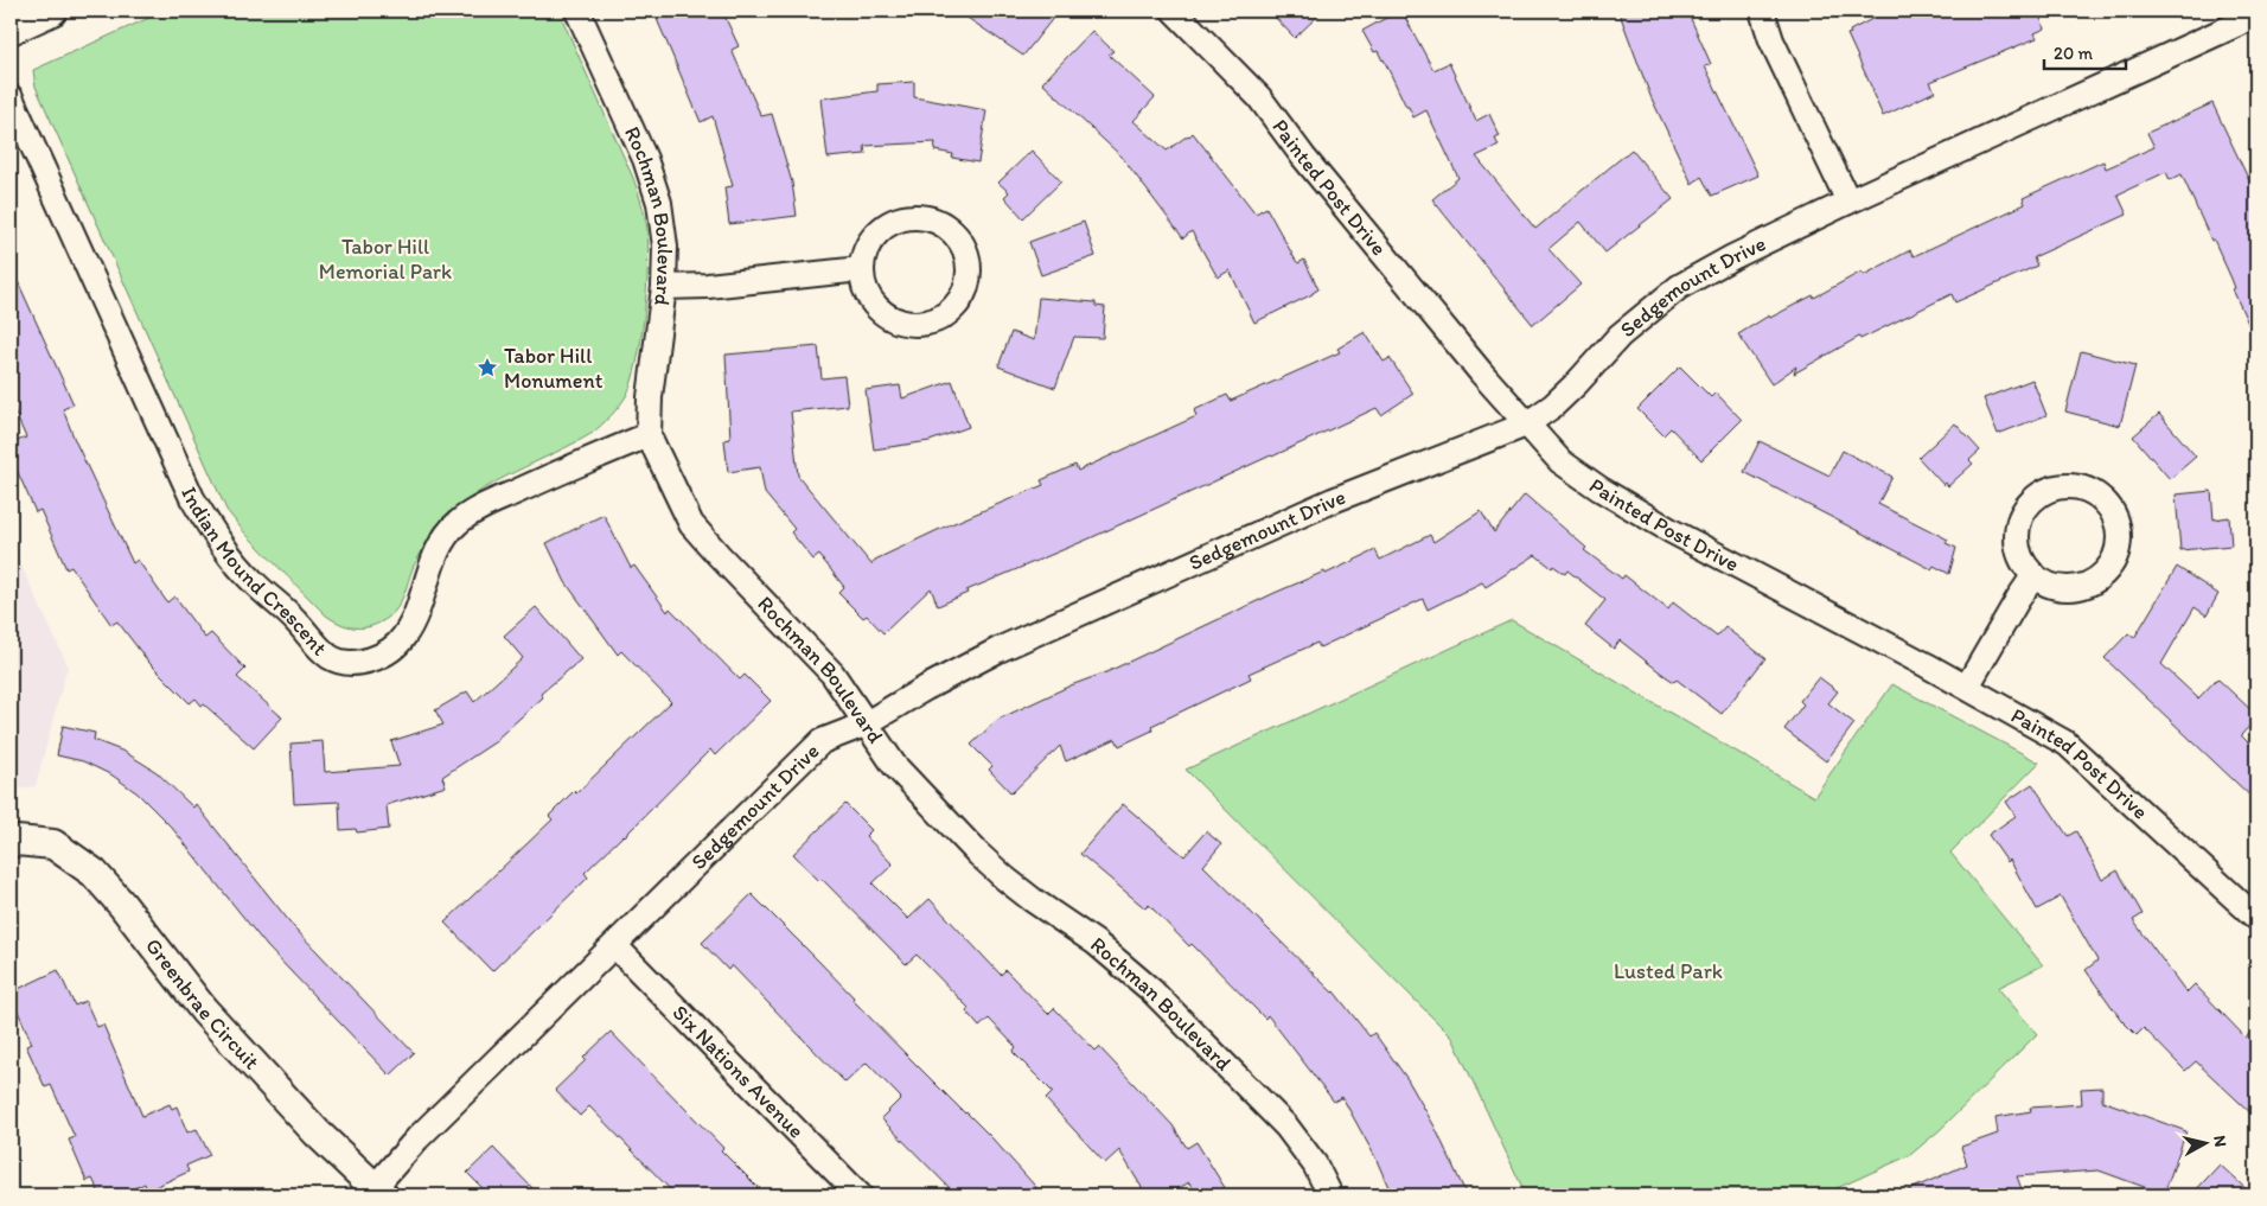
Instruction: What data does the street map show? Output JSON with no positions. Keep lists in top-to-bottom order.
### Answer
{
  "streets": {
    "street": [
      "Painted Post Drive",
      "Rochman Boulevard",
      "Sedgemount Drive",
      "Indian Mound Crescent",
      "Greenbrae Circuit",
      "Six Nations Avenue"
    ]
  },
  "crossings": [
    ["Painted Post Drive", "Sedgemount Drive"],
    ["Rochman Boulevard", "Sedgemount Drive"],
    ["Rochman Boulevard", "Indian Mound Crescent"],
    ["Sedgemount Drive", "Greenbrae Circuit"],
    ["Sedgemount Drive", "Six Nations Avenue"]
  ],
  "parks": ["Tabor Hill Memorial Park", "Lusted Park"],
  "places": {
    "place": ["Tabor Hill Monument"]
  },
  "scale_bar": "20 m",
  "north": "right"
}
